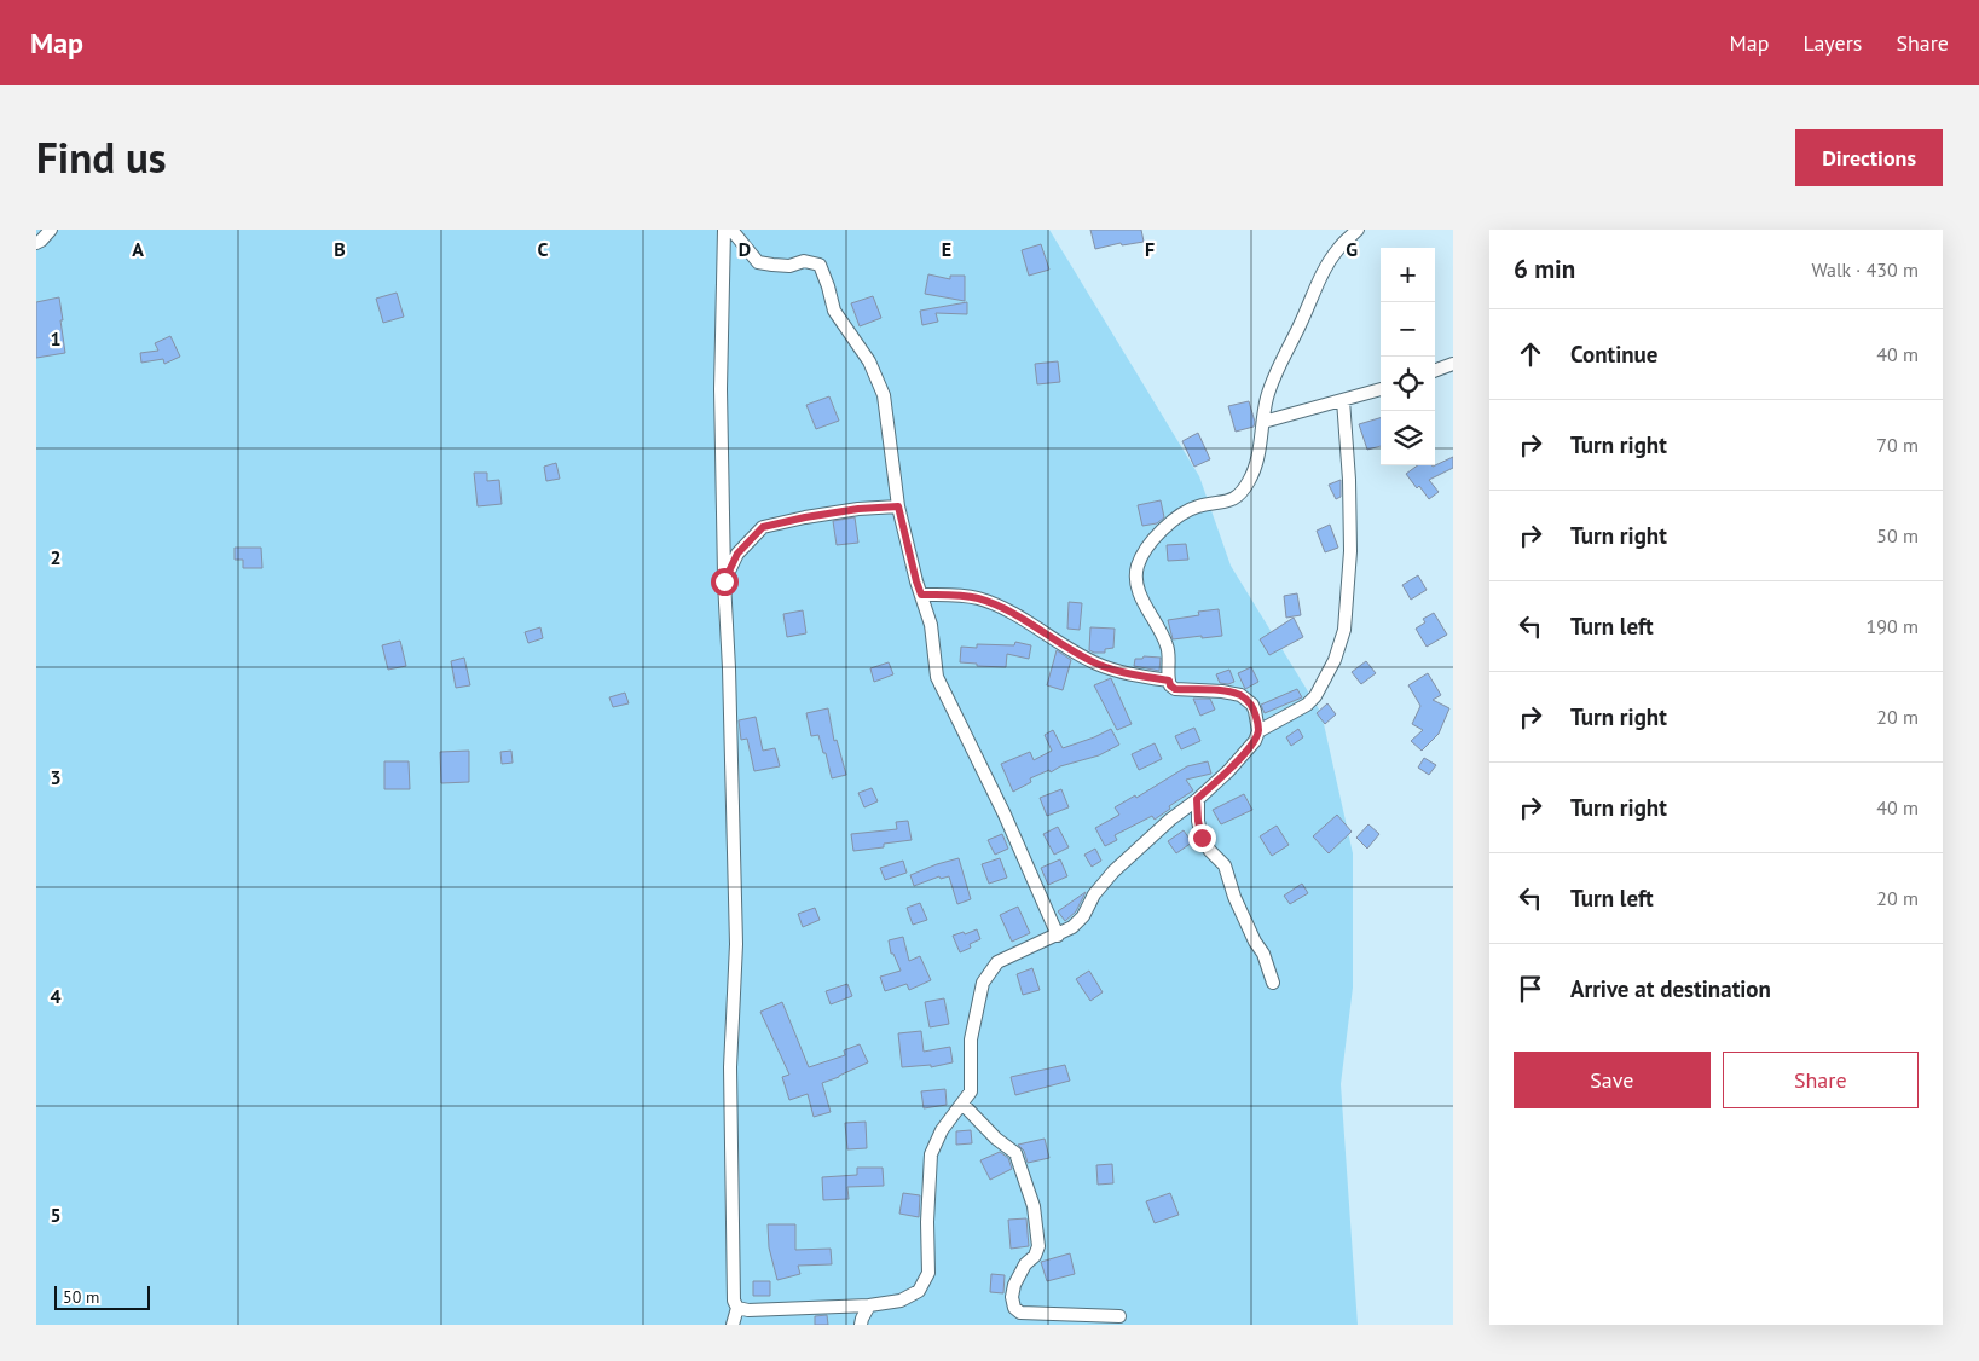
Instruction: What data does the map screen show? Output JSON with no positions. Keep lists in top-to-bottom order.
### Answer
{
  "scale_bar": "50 m",
  "page": {
    "header": "Map",
    "nav": ["Map", "Layers", "Share"],
    "title": "Find us",
    "buttons": [
      "Directions",
      ["Save", "Share"]
    ],
    "heading": ["6 min", "Walk · 430 m"],
    "map_buttons": ["+", "−"],
    "list": [
      ["Continue", "40 m"],
      ["Turn right", "70 m"],
      ["Turn right", "50 m"],
      ["Turn left", "190 m"],
      ["Turn right", "20 m"],
      ["Turn right", "40 m"],
      ["Turn left", "20 m"],
      "Arrive at destination"
    ],
    "scale": "50 m"
  },
  "grid": {
    "columns": [
      "A",
      "B",
      "C",
      "D",
      "E",
      "F",
      "G"
    ],
    "rows": [
      "1",
      "2",
      "3",
      "4",
      "5"
    ]
  }
}
